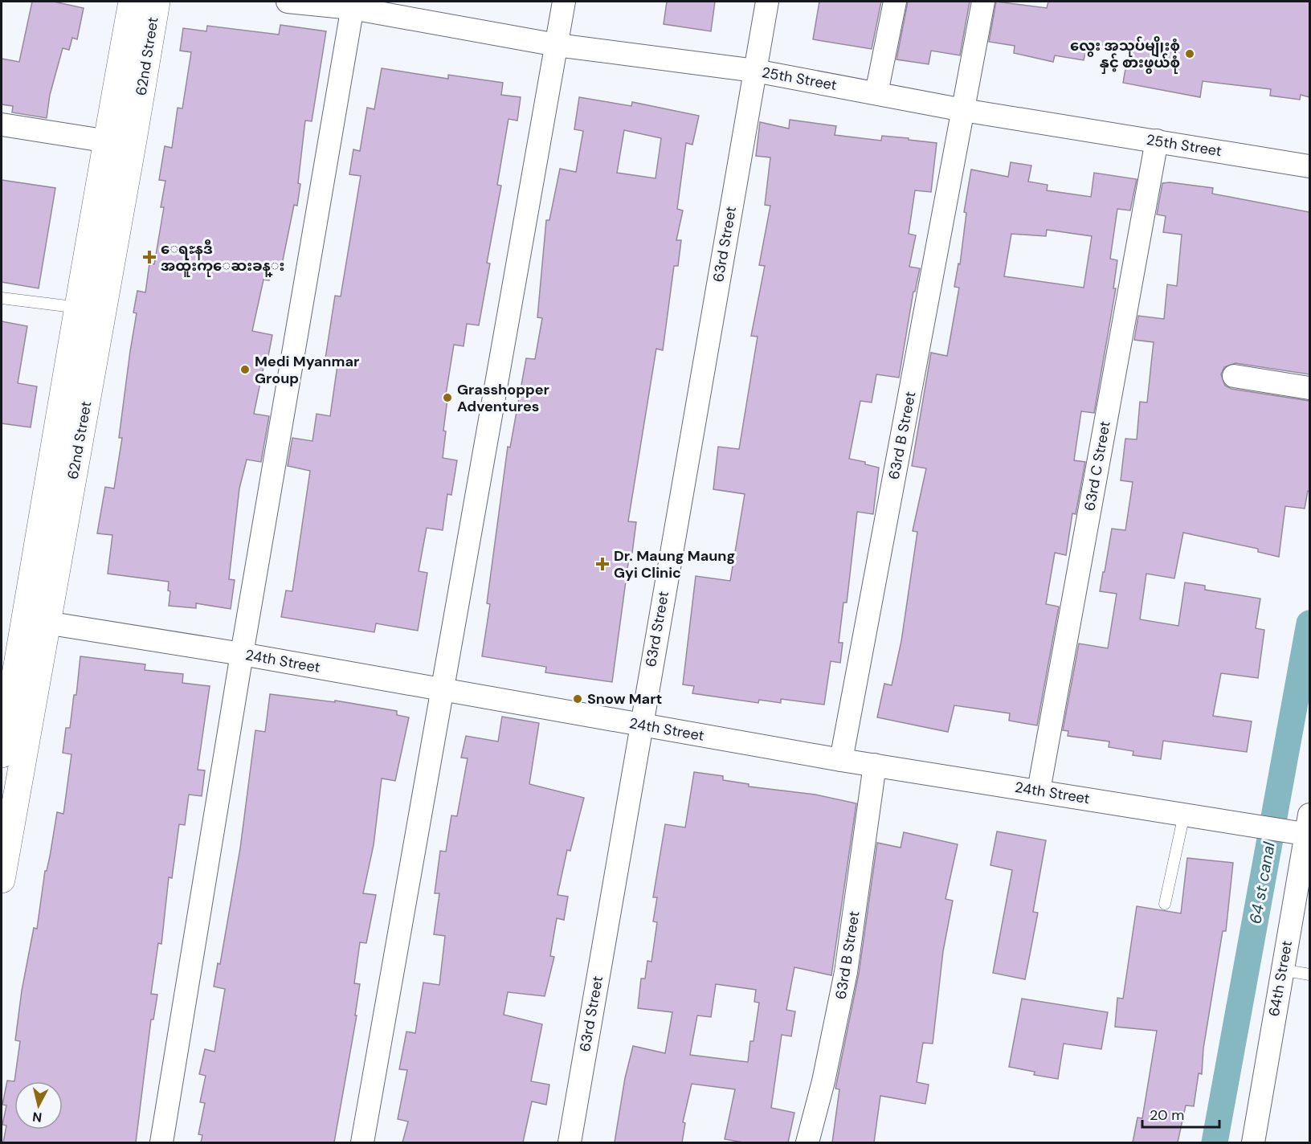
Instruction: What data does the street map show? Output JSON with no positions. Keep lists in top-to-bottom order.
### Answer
{
  "streets": {
    "main road": ["62nd Street"],
    "street": [
      "25th Street",
      "63rd Street",
      "63rd B Street",
      "63rd C Street",
      "24th Street",
      "64th Street"
    ]
  },
  "crossings": [
    ["62nd Street", "24th Street"],
    ["25th Street", "63rd Street"],
    ["25th Street", "63rd B Street"],
    ["25th Street", "63rd C Street"],
    ["63rd Street", "24th Street"],
    ["63rd B Street", "24th Street"],
    ["63rd C Street", "24th Street"],
    ["24th Street", "64th Street"]
  ],
  "water": ["64 st canal"],
  "places": {
    "other": [
      "လွေး အသုပ်မျိုးစုံ နှင့် စားဖွယ်စုံ",
      "Medi Myanmar Group",
      "Grasshopper Adventures",
      "Snow Mart"
    ],
    "health": ["ေရႊနဒီ အထူးကုေဆးခန္း", "Dr. Maung Maung Gyi Clinic"]
  },
  "scale_bar": "20 m",
  "north": "bottom"
}
